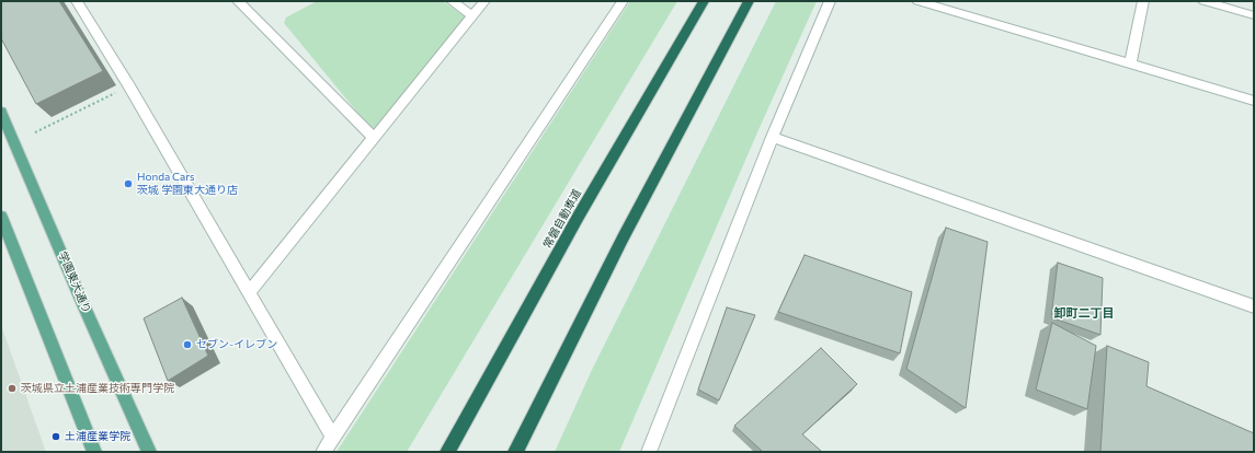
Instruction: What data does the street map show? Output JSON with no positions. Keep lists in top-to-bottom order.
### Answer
{
  "streets": {
    "highway": ["常磐自動車道"],
    "main road": ["学園東大通り"]
  },
  "districts": ["卸町二丁目"],
  "places": [
    "Honda Cars 茨城 学園東大通り店",
    "セブン-イレブン",
    "茨城県立土浦産業技術専門学院",
    "土浦産業学院"
  ]
}
